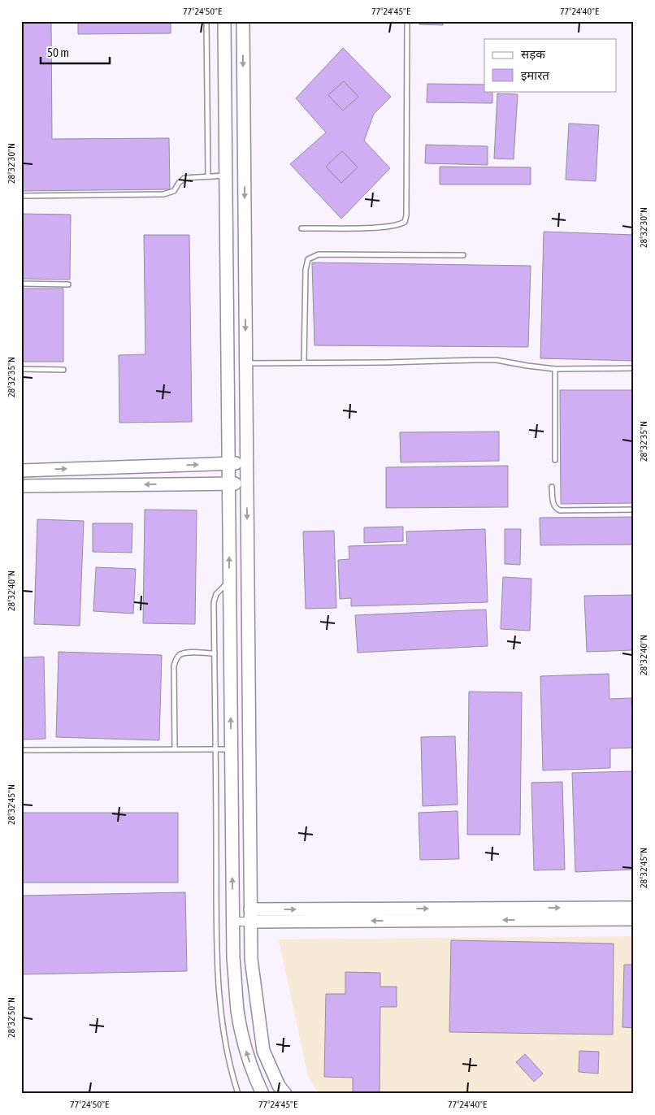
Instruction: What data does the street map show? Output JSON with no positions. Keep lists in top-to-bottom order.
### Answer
{
  "legend": ["सड़क", "इमारत"],
  "scale_bar": "50 m",
  "coordinates": [
    "77°24'50\"E",
    "77°24'45\"E",
    "77°24'40\"E",
    "28°32'30\"N",
    "28°32'35\"N",
    "28°32'40\"N",
    "28°32'45\"N",
    "28°32'50\"N"
  ]
}
